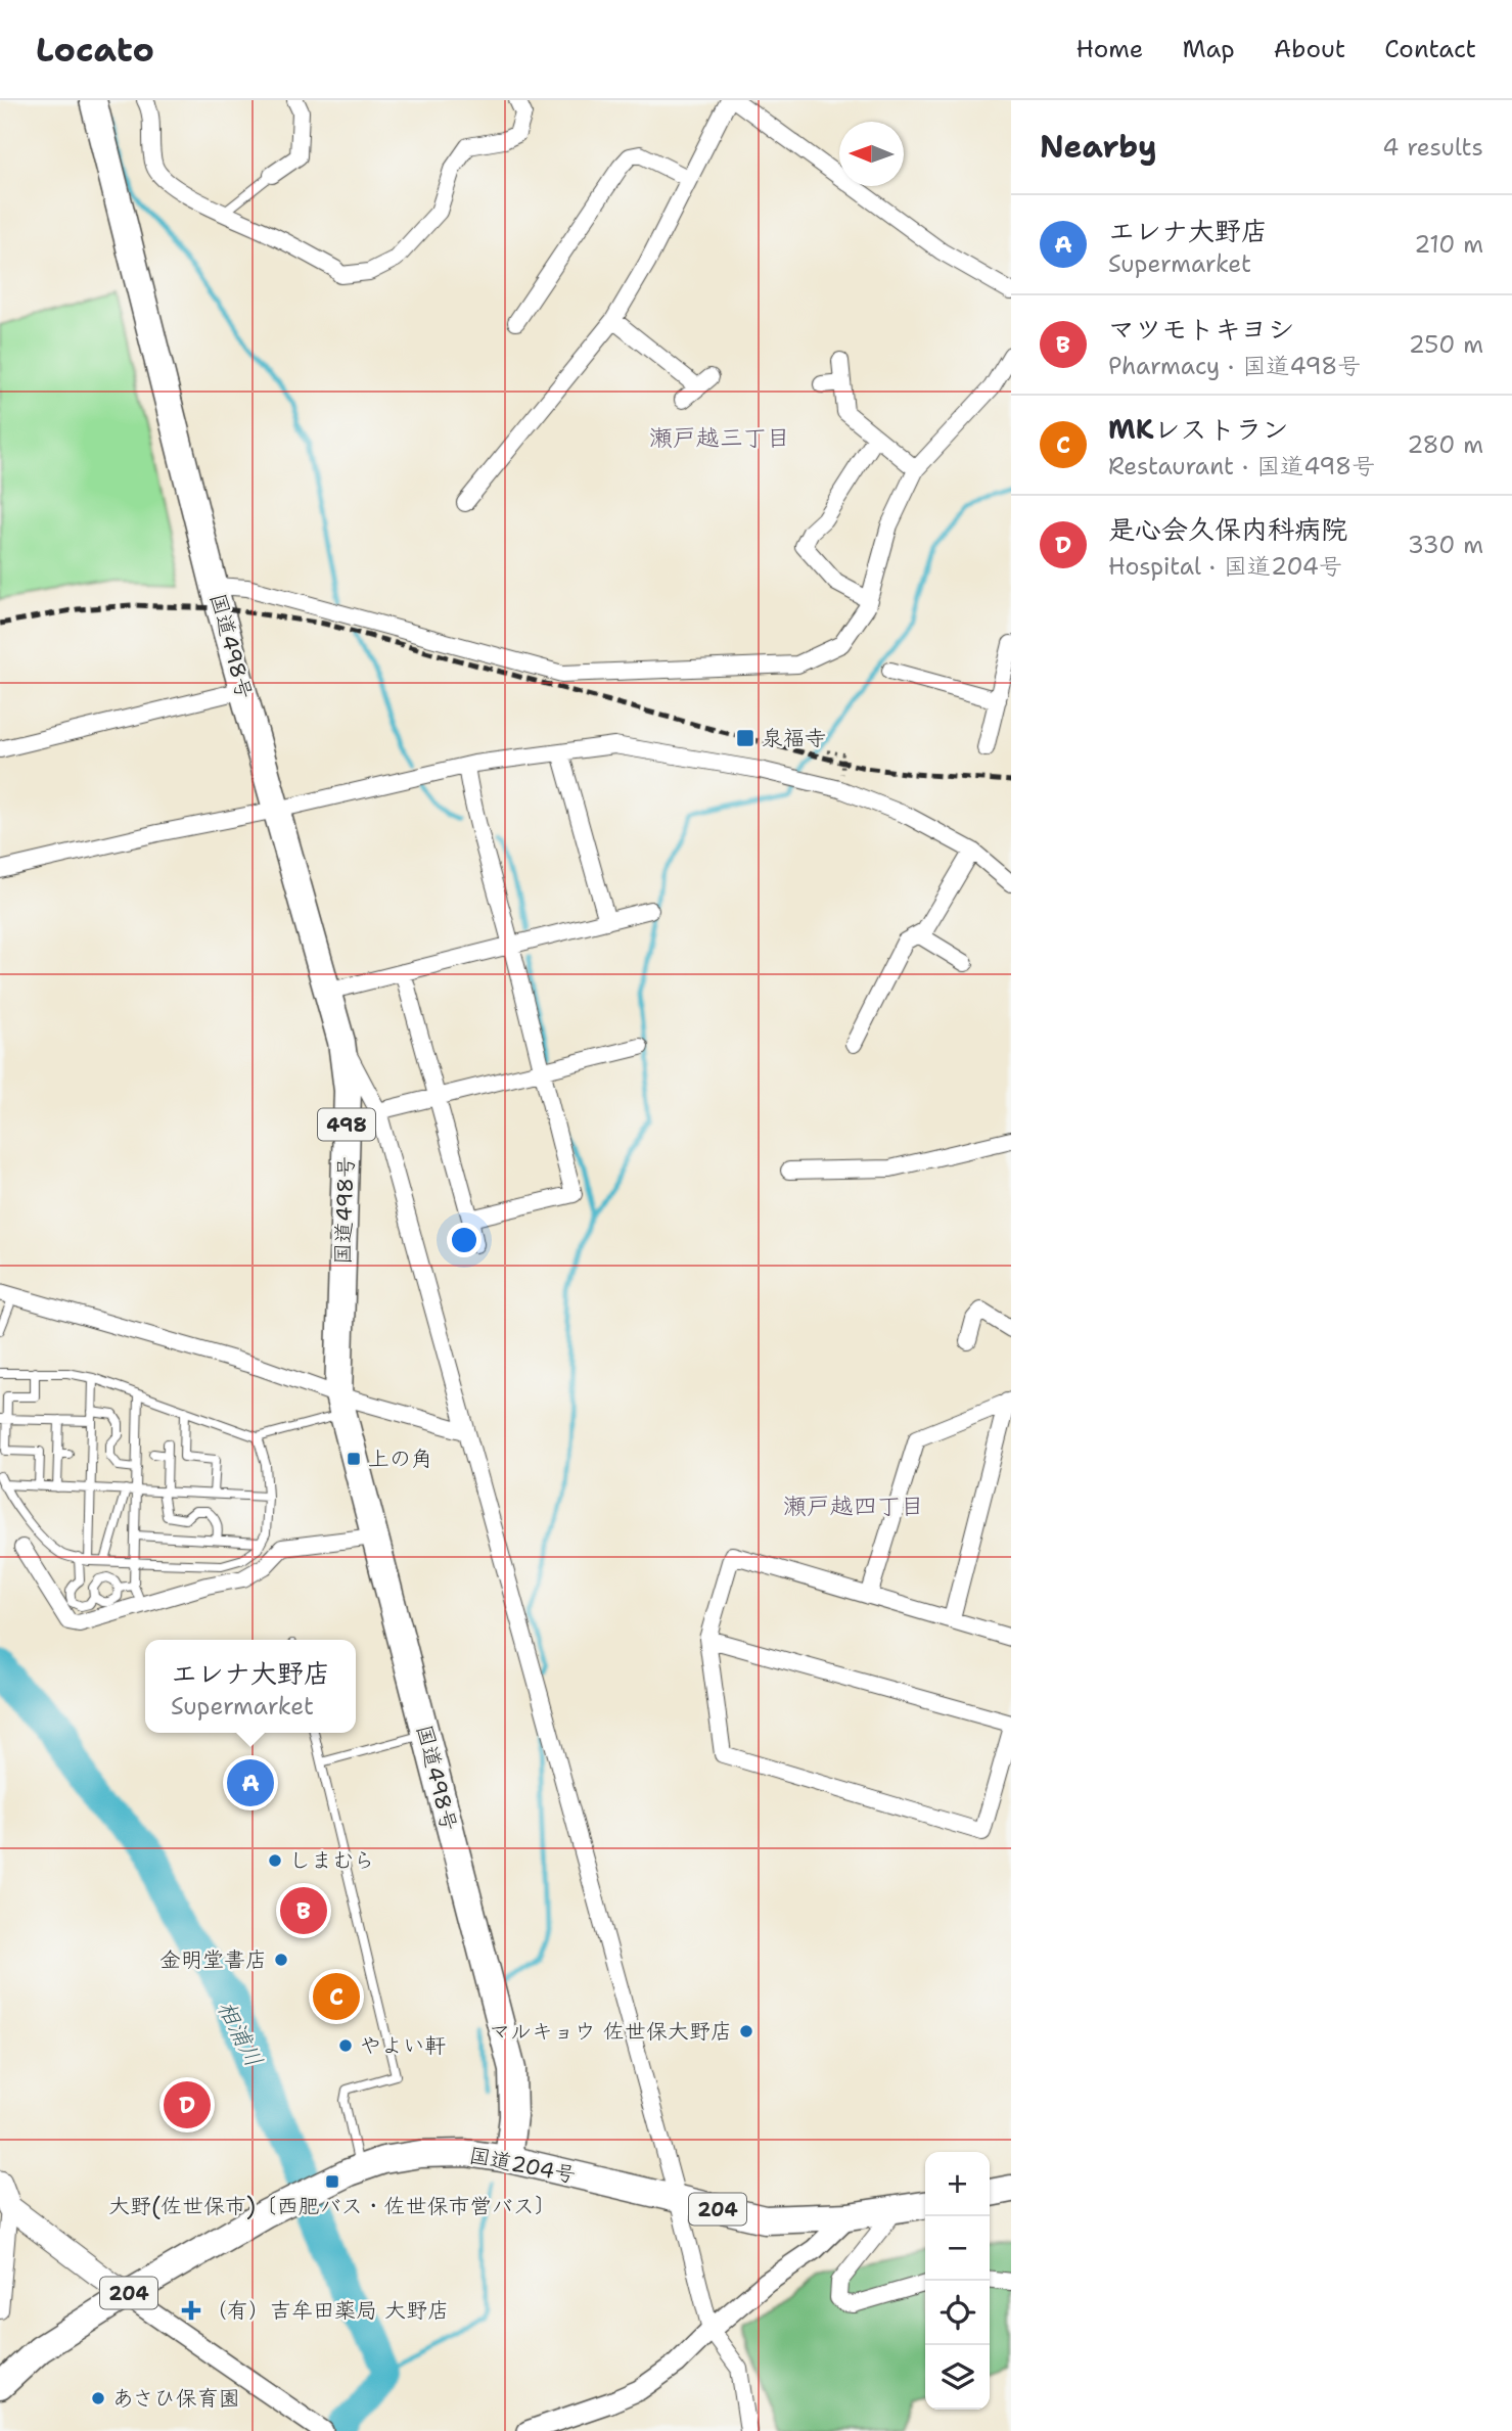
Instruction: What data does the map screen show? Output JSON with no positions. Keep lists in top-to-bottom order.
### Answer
{
  "streets": {
    "highway": [
      "国道498号",
      "498",
      "国道204号",
      "204"
    ]
  },
  "crossings": [
    ["国道498号", "国道204号"]
  ],
  "districts": ["瀬戸越三丁目", "瀬戸越四丁目"],
  "water": ["相浦川"],
  "places": {
    "transit": ["泉福寺", "上の角", "大野(佐世保市)〔西肥バス・佐世保市営バス〕"],
    "other": [
      "しまむら",
      "金明堂書店",
      "マルキョウ 佐世保大野店",
      "やよい軒",
      "あさひ保育園"
    ],
    "health": ["（有）吉牟田薬局 大野店"]
  },
  "north": "left",
  "page": {
    "header": "Locato",
    "nav": [
      "Home",
      "Map",
      "About",
      "Contact"
    ],
    "heading": ["Nearby", "4 results"],
    "list": [
      {
        "mark": "A",
        "name": "エレナ大野店",
        "note": "Supermarket",
        "value": "210 m"
      },
      {
        "mark": "B",
        "name": "マツモトキヨシ",
        "note": "Pharmacy · 国道498号",
        "value": "250 m"
      },
      {
        "mark": "C",
        "name": "MKレストラン",
        "note": "Restaurant · 国道498号",
        "value": "280 m"
      },
      {
        "mark": "D",
        "name": "是心会久保内科病院",
        "note": "Hospital · 国道204号",
        "value": "330 m"
      }
    ],
    "popup": ["エレナ大野店", "Supermarket"],
    "pins": [
      "A",
      "B",
      "C",
      "D"
    ],
    "map_buttons": ["+", "−"]
  }
}
